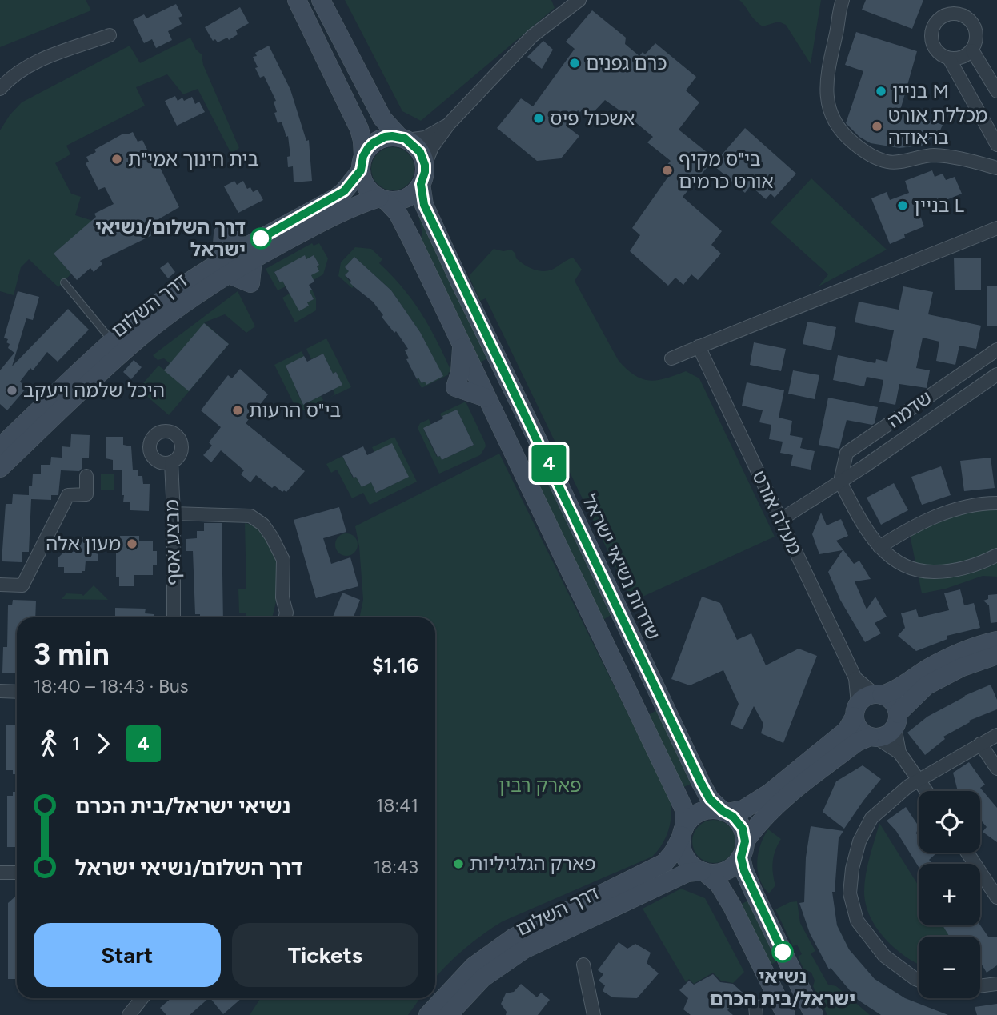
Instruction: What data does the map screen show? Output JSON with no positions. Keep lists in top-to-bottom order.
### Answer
{
  "streets": {
    "main road": ["דרך השלום", "שדרות נשיאי ישראל"],
    "street": ["שדמה", "מעלה אורט", "מבצע אסף"]
  },
  "crossings": [
    ["דרך השלום", "שדרות נשיאי ישראל"],
    ["שדמה", "מעלה אורט"]
  ],
  "parks": ["פארק רבין"],
  "places": [
    "כרם גפנים",
    "בניין M",
    "אשכול פיס",
    "מכללת אורט בראודה",
    "בית חינוך אמי\"ת",
    "בי\"ס מקיף אורט כרמים",
    "בניין L",
    "דרך השלום/נשיאי ישראל",
    "היכל שלמה ויעקב",
    "בי\"ס הרעות",
    "מעון אלה",
    "פארק הגלגיליות",
    "נשיאי ישראל/בית הכרם"
  ],
  "lines": ["bus line 4"],
  "page": {
    "on_map": "4",
    "heading": ["3 min", "18:40 – 18:43 · Bus", "$1.16"],
    "legs": ["1", "4"],
    "list": [
      {
        "name": "נשיאי ישראל/בית הכרם",
        "value": "18:41"
      },
      {
        "name": "דרך השלום/נשיאי ישראל",
        "value": "18:43"
      }
    ],
    "map_buttons": ["+", "−"],
    "buttons": ["Start", "Tickets"]
  }
}
